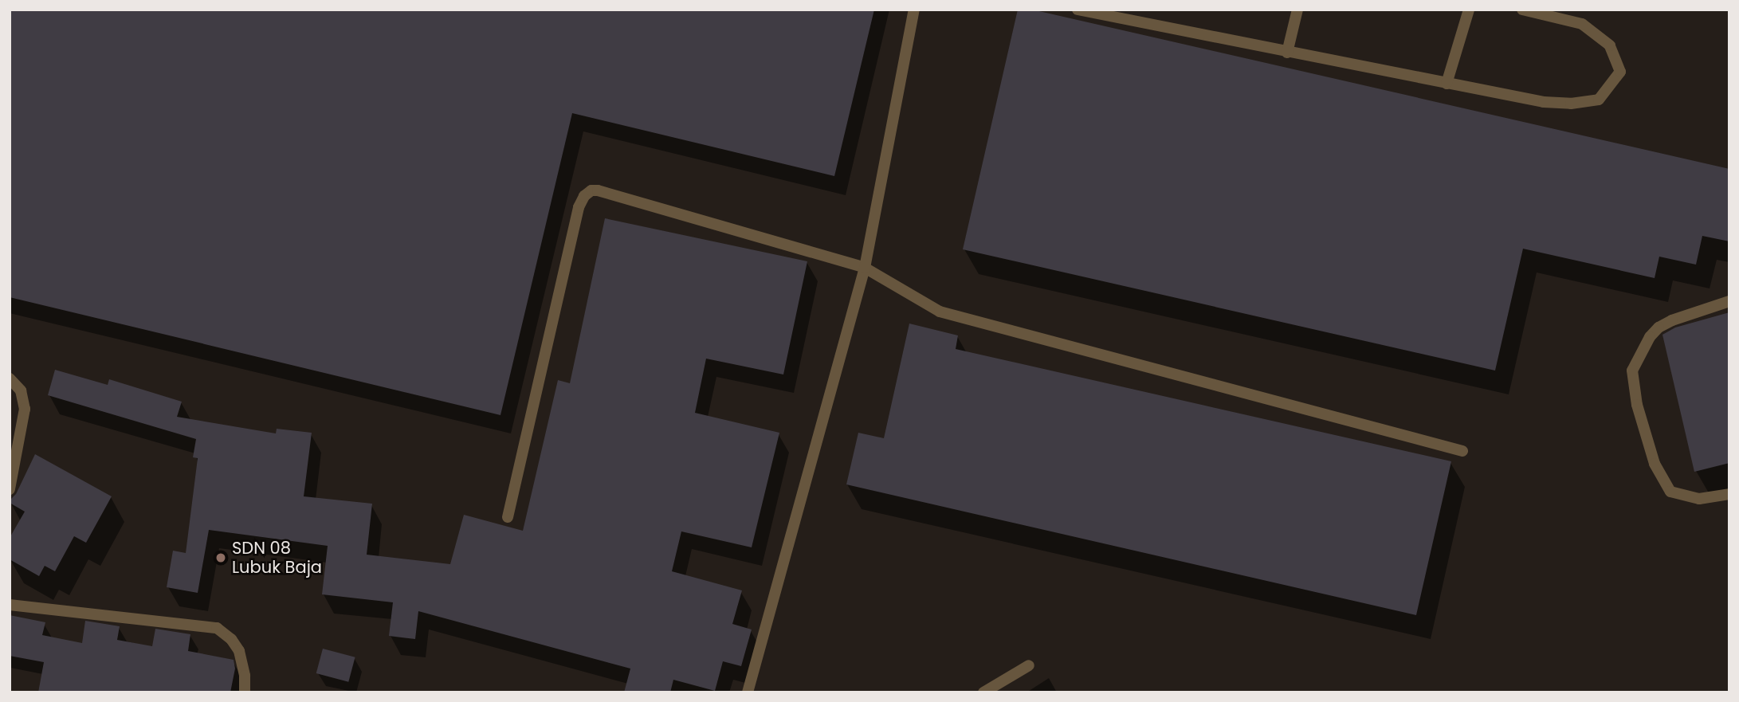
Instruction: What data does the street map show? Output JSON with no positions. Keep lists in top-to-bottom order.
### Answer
{
  "places": ["SDN 08 Lubuk Baja"]
}
